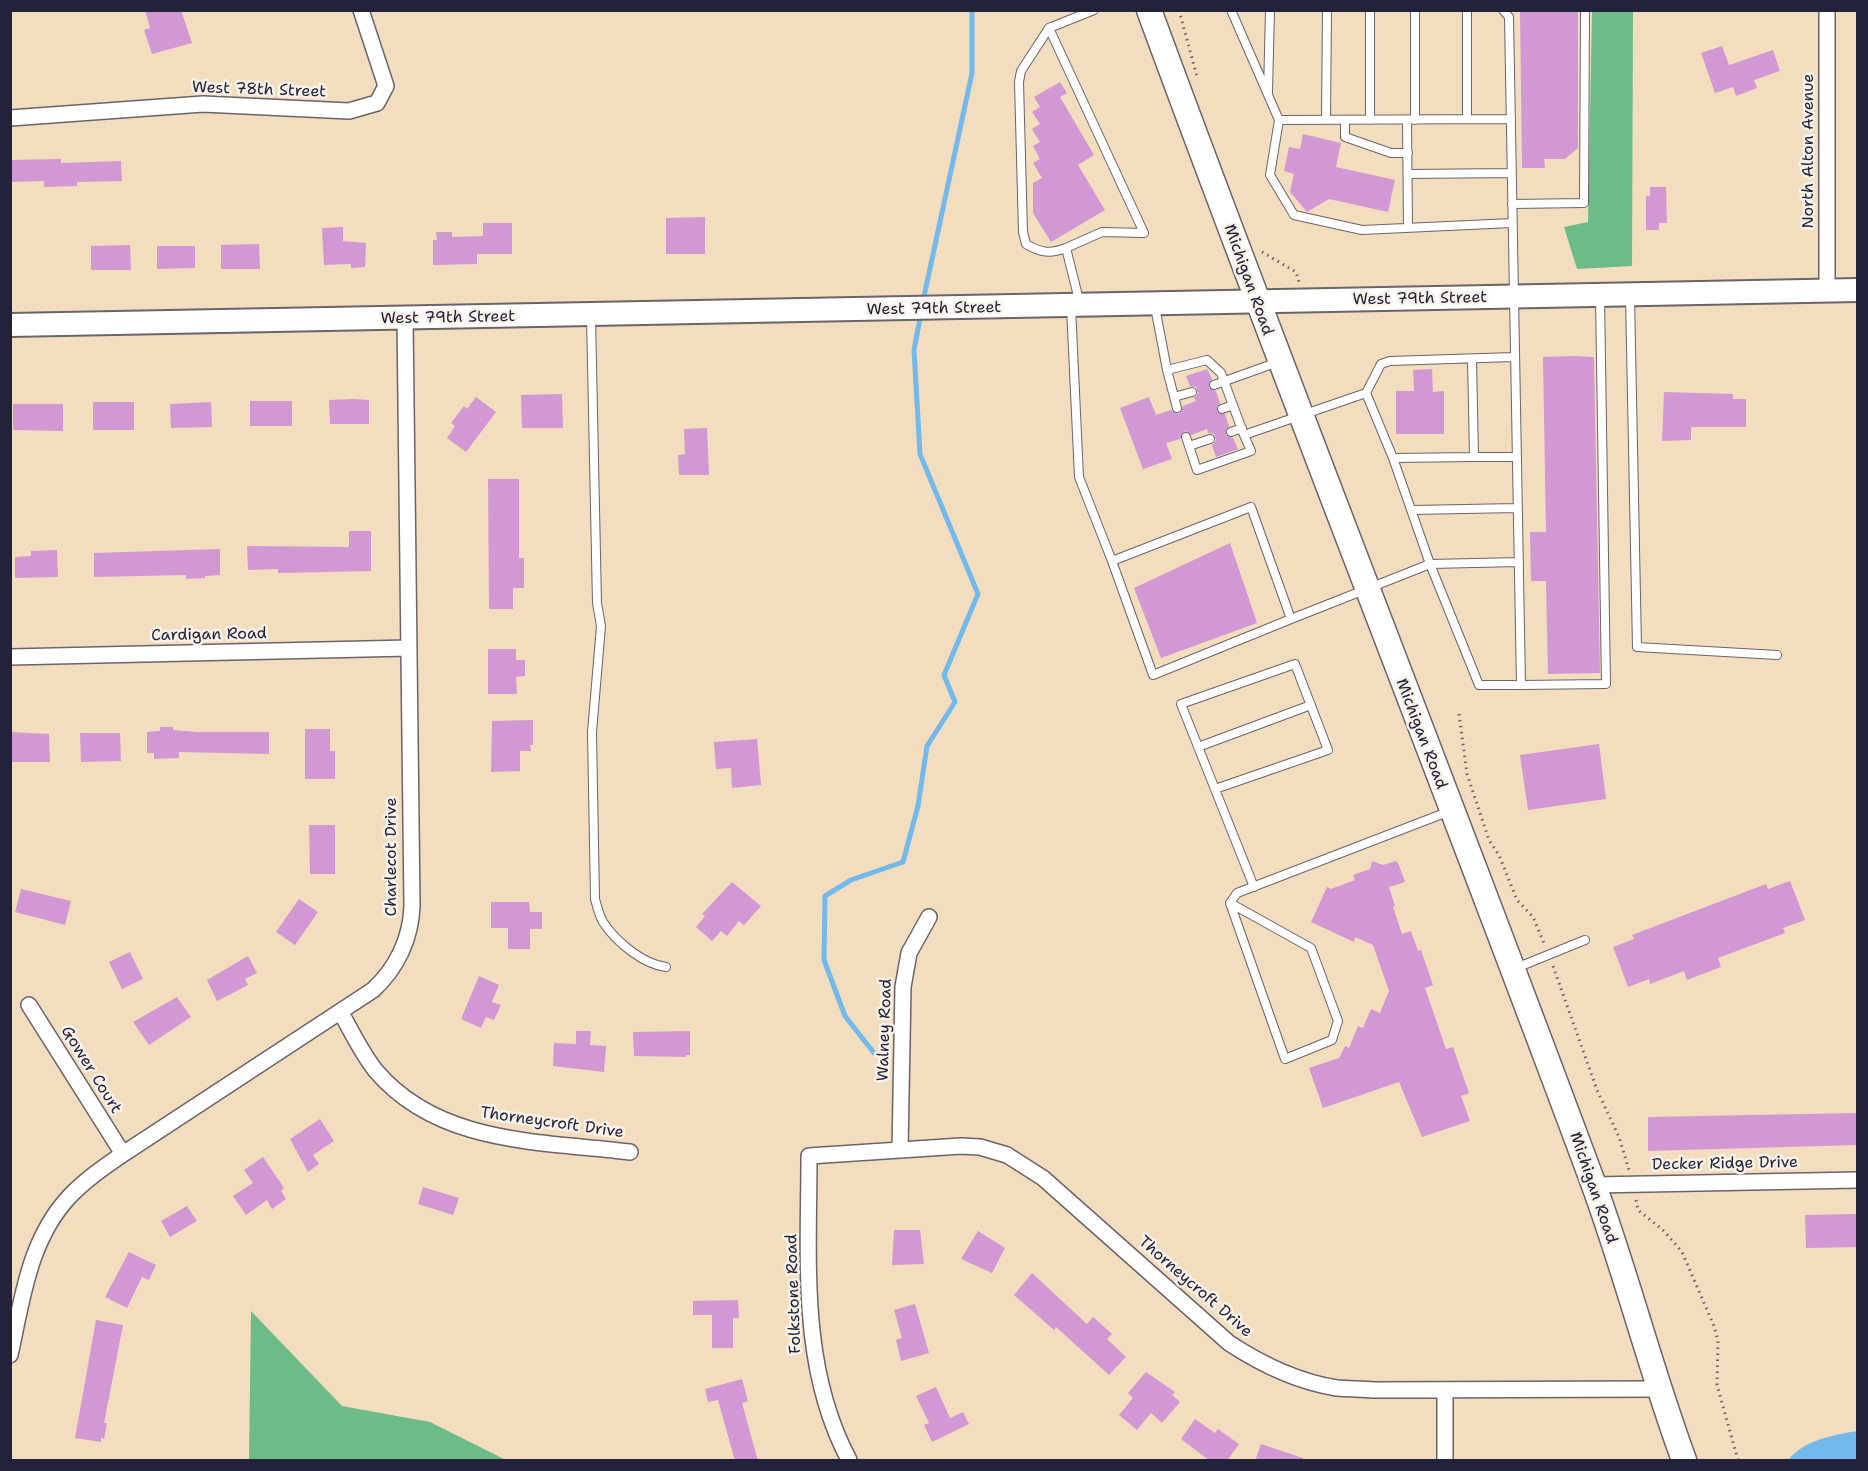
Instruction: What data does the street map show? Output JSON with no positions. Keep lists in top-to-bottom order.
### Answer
{
  "streets": {
    "main road": ["Michigan Road", "West 79th Street"],
    "street": [
      "West 78th Street",
      "North Alton Avenue",
      "Cardigan Road",
      "Charlecot Drive",
      "Walney Road",
      "Gower Court",
      "Thorneycroft Drive",
      "Decker Ridge Drive",
      "Folkstone Road"
    ]
  },
  "crossings": [
    ["North Alton Avenue", "West 79th Street"],
    ["Michigan Road", "West 79th Street"],
    ["Michigan Road", "Thorneycroft Drive"],
    ["Michigan Road", "Decker Ridge Drive"],
    ["West 79th Street", "Charlecot Drive"],
    ["Cardigan Road", "Charlecot Drive"],
    ["Charlecot Drive", "Gower Court"],
    ["Charlecot Drive", "Thorneycroft Drive"],
    ["Walney Road", "Thorneycroft Drive"],
    ["Thorneycroft Drive", "Folkstone Road"]
  ]
}
